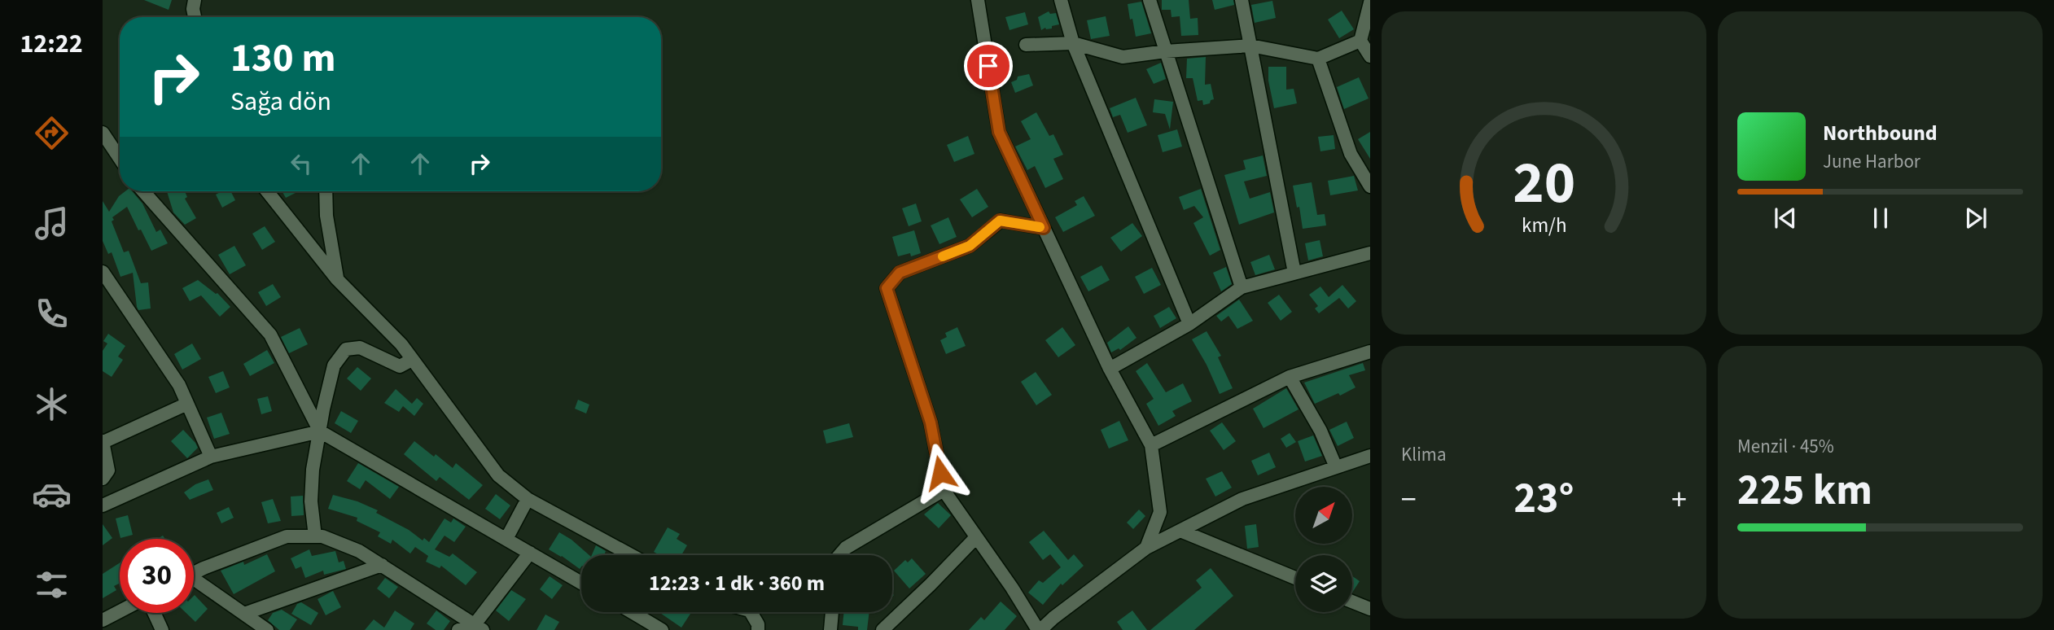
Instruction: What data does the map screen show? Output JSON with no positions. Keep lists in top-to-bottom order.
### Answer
{
  "north": "top right",
  "page": {
    "tabs": "12:22",
    "turn": ["130 m", "Sağa dön"],
    "song": ["Northbound", "June Harbor"],
    "tile": [
      "Klima",
      ["Menzil · 45%", "225 km"]
    ],
    "heat": ["−", "23°", "+"],
    "limit": "30",
    "trip": "12:23 · 1 dk · 360 m",
    "gauge": ["20", "km/h"]
  }
}
